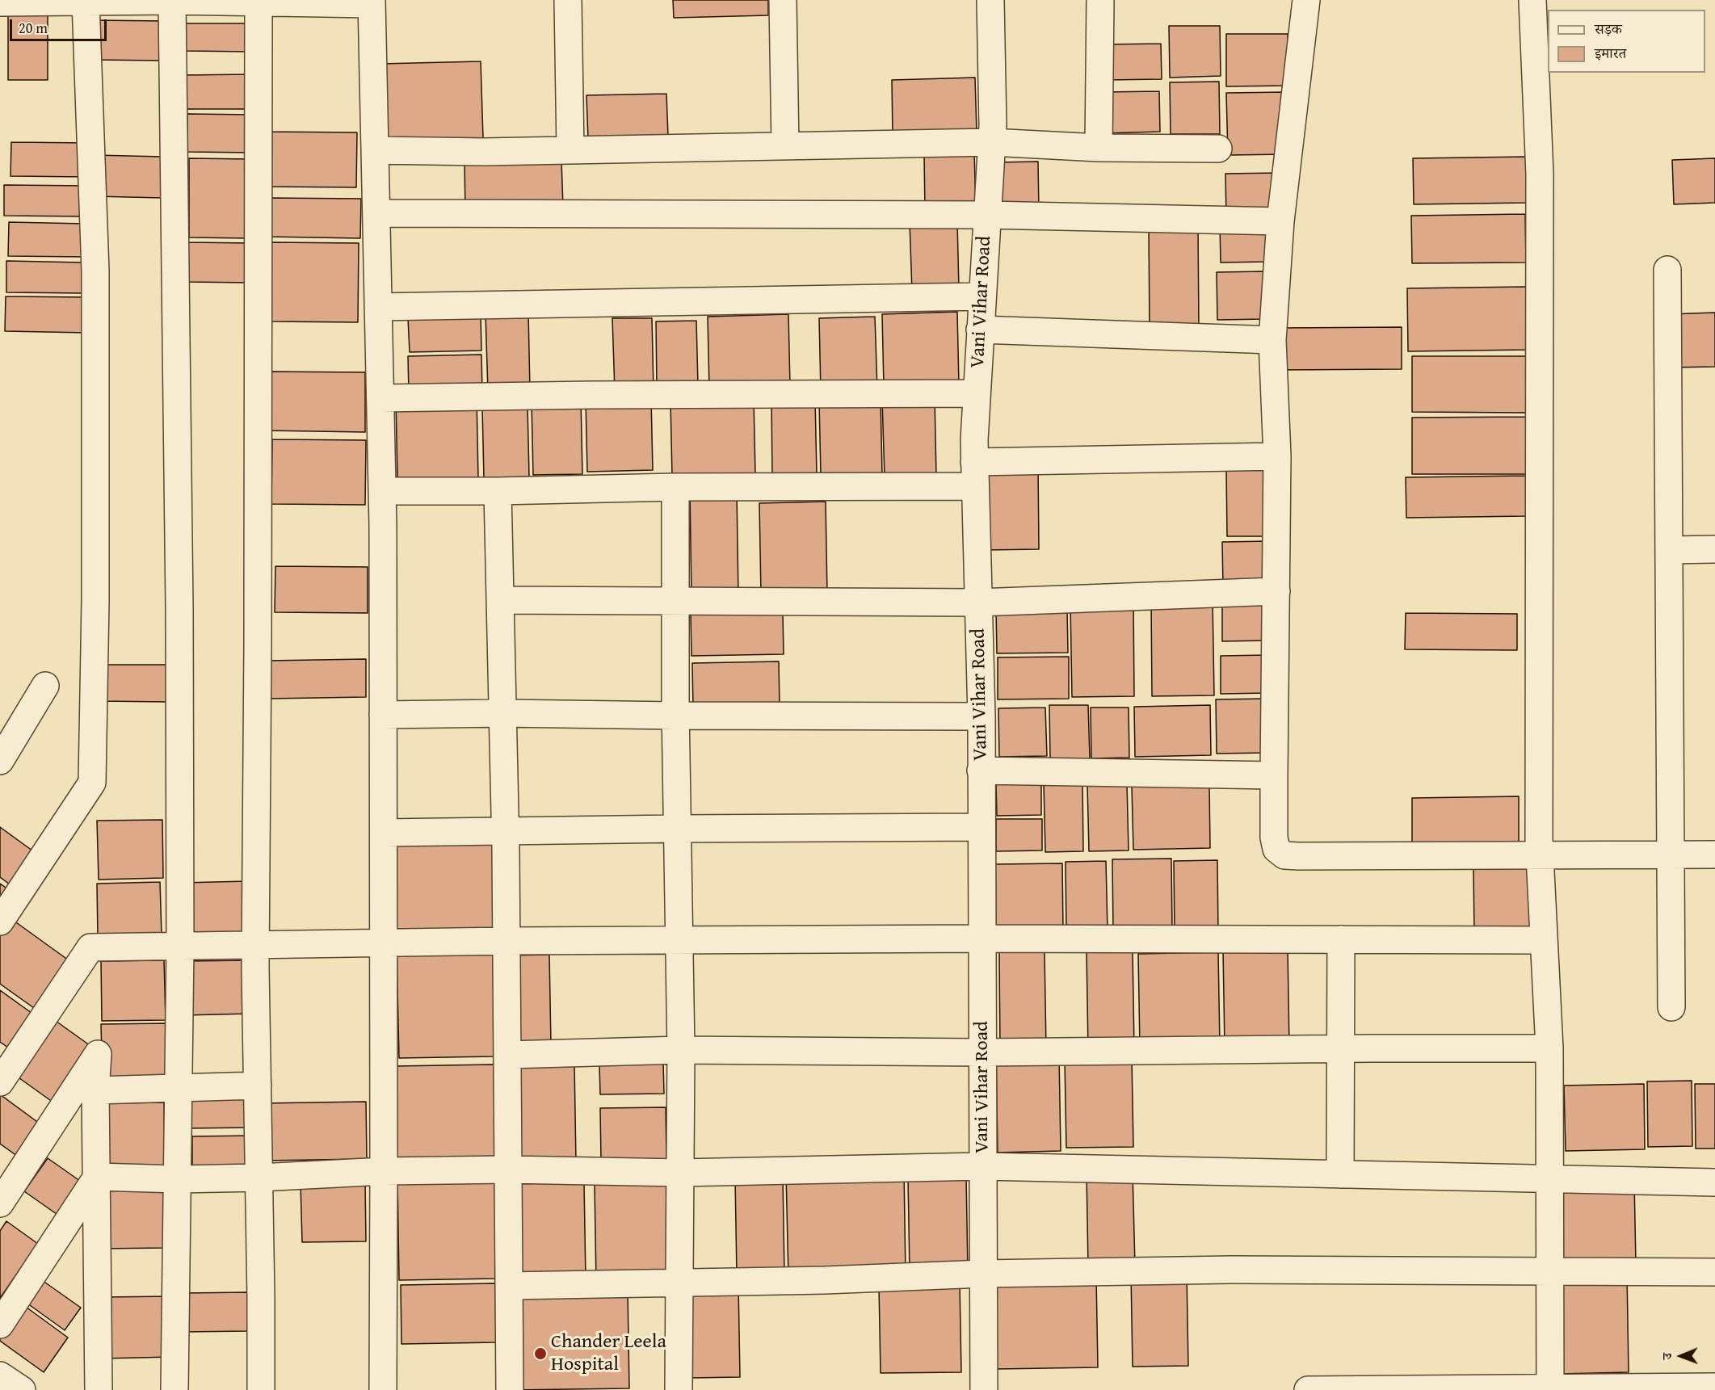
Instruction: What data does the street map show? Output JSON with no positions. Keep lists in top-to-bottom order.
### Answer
{
  "streets": {
    "street": ["Vani Vihar Road"]
  },
  "places": ["Chander Leela Hospital"],
  "legend": ["सड़क", "इमारत"],
  "scale_bar": "20 m",
  "north": "left"
}
